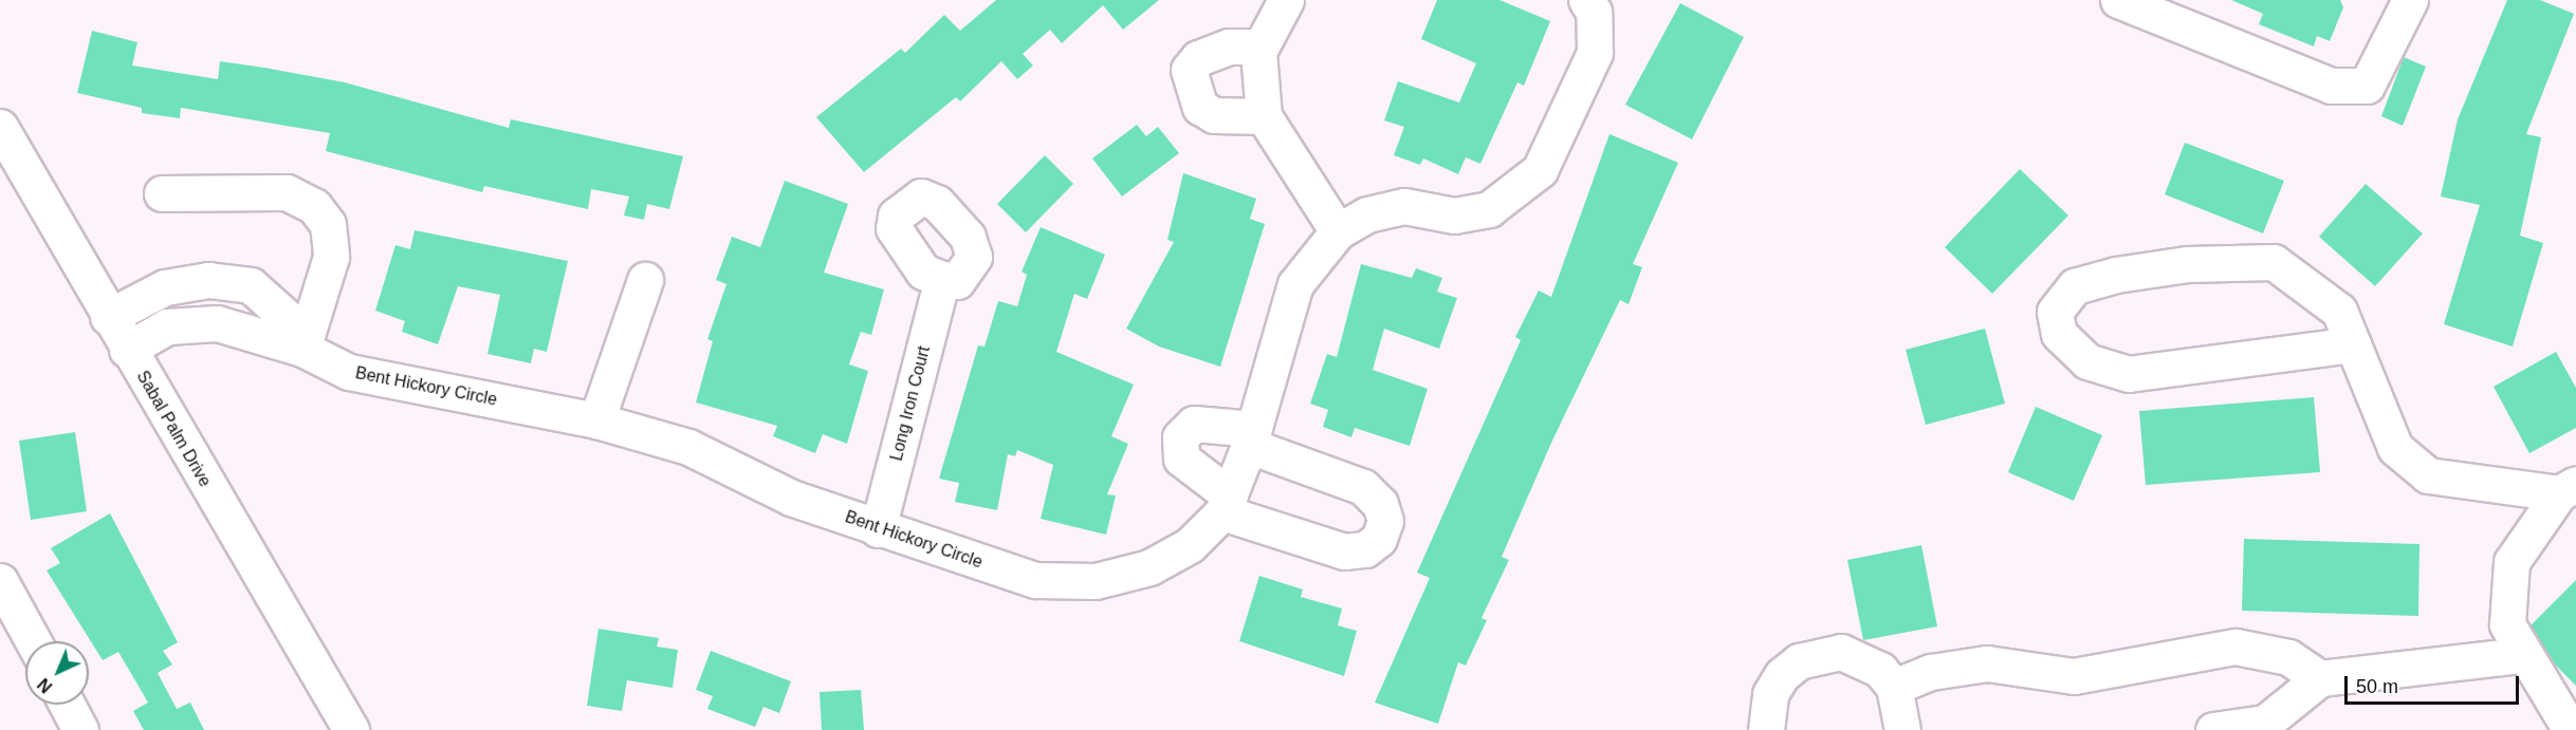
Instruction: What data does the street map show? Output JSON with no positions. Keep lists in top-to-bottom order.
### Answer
{
  "streets": {
    "street": ["Bent Hickory Circle", "Long Iron Court", "Sabal Palm Drive"]
  },
  "crossings": [
    ["Bent Hickory Circle", "Long Iron Court"],
    ["Bent Hickory Circle", "Sabal Palm Drive"]
  ],
  "scale_bar": "50 m",
  "north": "bottom left"
}
